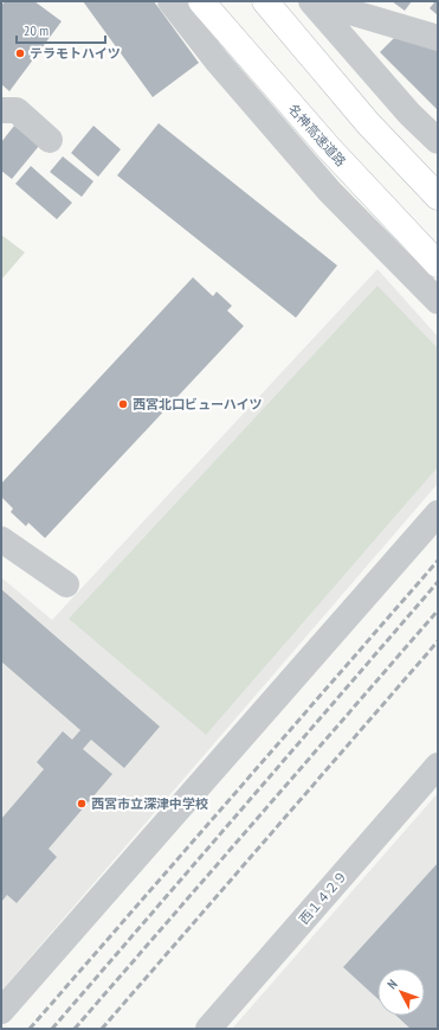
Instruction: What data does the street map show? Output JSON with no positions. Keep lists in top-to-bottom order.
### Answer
{
  "streets": {
    "highway": ["名神高速道路"],
    "street": ["西１４２９"]
  },
  "places": ["テラモトハイツ", "西宮北口ビューハイツ", "西宮市立深津中学校"],
  "scale_bar": "20 m",
  "north": "top left"
}
